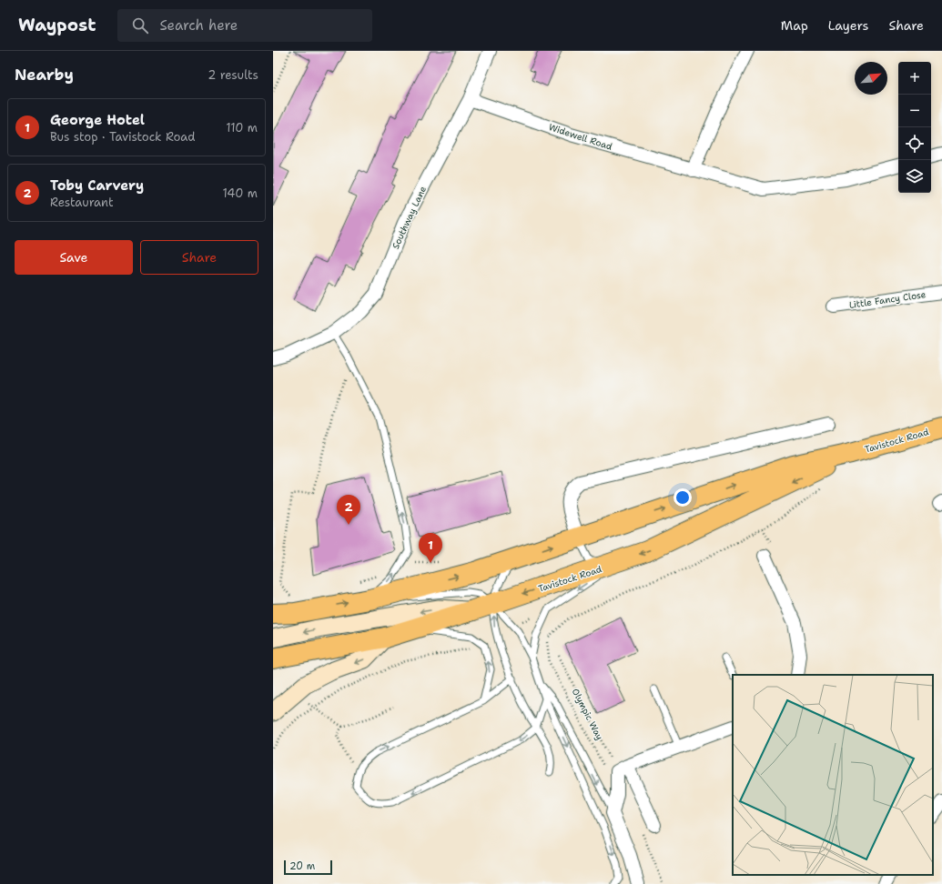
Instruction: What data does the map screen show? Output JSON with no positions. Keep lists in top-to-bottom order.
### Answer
{
  "streets": {
    "highway": ["Tavistock Road"],
    "street": ["Widewell Road", "Southway Lane", "Little Fancy Close"],
    "path": ["Olympic Way"]
  },
  "crossings": [
    ["Widewell Road", "Southway Lane"]
  ],
  "scale_bar": "20 m",
  "north": "top right",
  "page": {
    "header": "Waypost",
    "search": "Search here",
    "nav": ["Map", "Layers", "Share"],
    "heading": ["Nearby", "2 results"],
    "map_buttons": ["+", "−"],
    "list": [
      {
        "mark": "1",
        "name": "George Hotel",
        "note": "Bus stop · Tavistock Road",
        "value": "110 m"
      },
      {
        "mark": "2",
        "name": "Toby Carvery",
        "note": "Restaurant",
        "value": "140 m"
      }
    ],
    "buttons": ["Save", "Share"],
    "pins": ["2", "1"],
    "scale": "20 m"
  }
}
